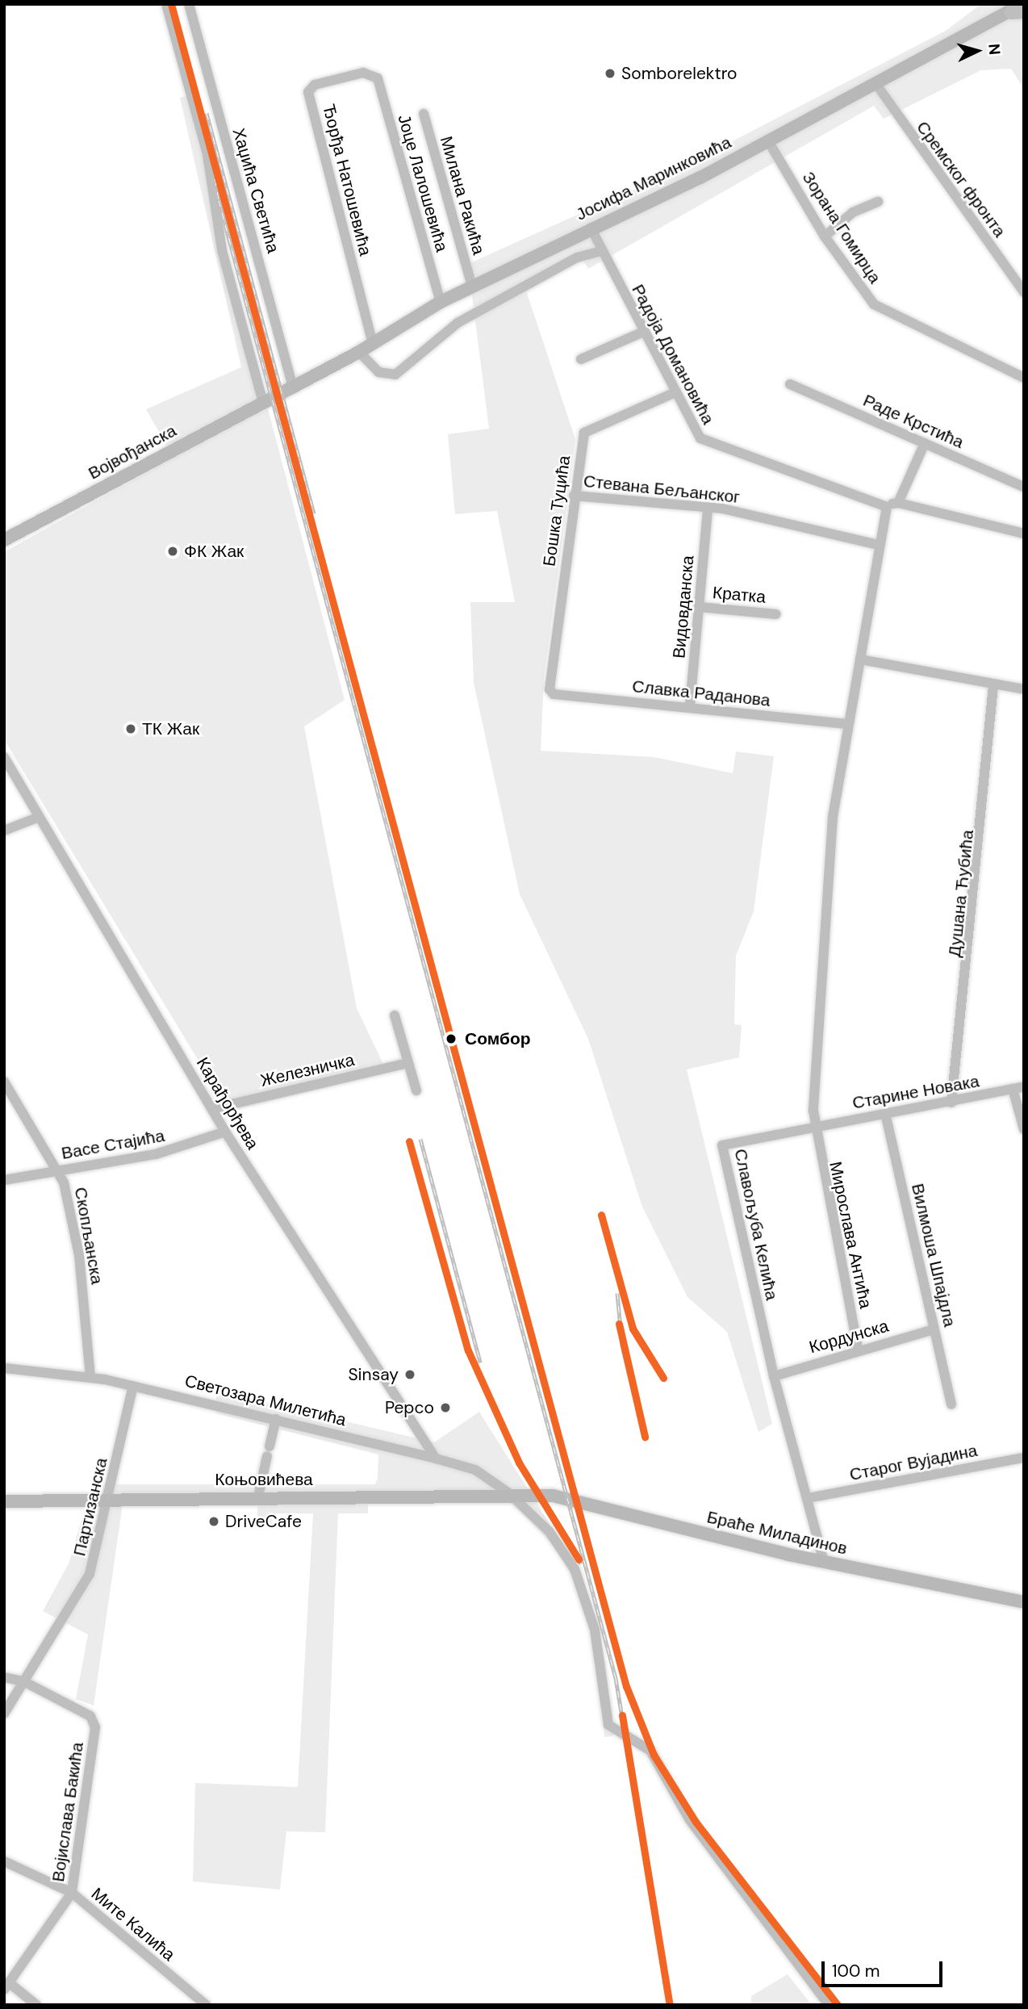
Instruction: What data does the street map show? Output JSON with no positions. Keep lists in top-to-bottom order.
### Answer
{
  "streets": {
    "street": [
      "Јосифа Маринковића",
      "Сремског фронта",
      "Ђорђа Натошевића",
      "Јоце Лалошевића",
      "Хаџића Светића",
      "Милана Ракића",
      "Зорана Гомирца",
      "Радоја Домановића",
      "Раде Крстића",
      "Војвођанска",
      "Стевана Бељанског",
      "Бошка Туцића",
      "Кратка",
      "Видовданска",
      "Славка Раданова",
      "Душана Ћубића",
      "Железничка",
      "Старине Новака",
      "Карађорђева",
      "Васе Стајића",
      "Славољуба Келића",
      "Мирослава Антића",
      "Скопљанска",
      "Вилмоша Шпајдла",
      "Кордунска",
      "Светозара Милетића",
      "Старог Вујадина",
      "Коњовићева",
      "Партизанска",
      "Браће Миладинов",
      "Војислава Бакића",
      "Мите Калића"
    ]
  },
  "crossings": [
    ["Јосифа Маринковића", "Сремског фронта"],
    ["Јосифа Маринковића", "Ђорђа Натошевића"],
    ["Јосифа Маринковића", "Јоце Лалошевића"],
    ["Јосифа Маринковића", "Хаџића Светића"],
    ["Јосифа Маринковића", "Милана Ракића"],
    ["Јосифа Маринковића", "Зорана Гомирца"],
    ["Јосифа Маринковића", "Радоја Домановића"],
    ["Јосифа Маринковића", "Војвођанска"],
    ["Ђорђа Натошевића", "Јоце Лалошевића"],
    ["Радоја Домановића", "Бошка Туцића"],
    ["Стевана Бељанског", "Бошка Туцића"],
    ["Стевана Бељанског", "Видовданска"],
    ["Бошка Туцића", "Славка Раданова"],
    ["Кратка", "Видовданска"],
    ["Видовданска", "Славка Раданова"],
    ["Душана Ћубића", "Старине Новака"],
    ["Железничка", "Карађорђева"],
    ["Старине Новака", "Славољуба Келића"],
    ["Старине Новака", "Мирослава Антића"],
    ["Старине Новака", "Вилмоша Шпајдла"],
    ["Карађорђева", "Васе Стајића"],
    ["Карађорђева", "Светозара Милетића"],
    ["Васе Стајића", "Скопљанска"],
    ["Славољуба Келића", "Мирослава Антића"],
    ["Славољуба Келића", "Кордунска"],
    ["Славољуба Келића", "Старог Вујадина"],
    ["Славољуба Келића", "Браће Миладинов"],
    ["Мирослава Антића", "Кордунска"],
    ["Скопљанска", "Светозара Милетића"],
    ["Вилмоша Шпајдла", "Кордунска"],
    ["Светозара Милетића", "Коњовићева"],
    ["Светозара Милетића", "Партизанска"],
    ["Коњовићева", "Партизанска"],
    ["Коњовићева", "Браће Миладинов"],
    ["Партизанска", "Војислава Бакића"],
    ["Војислава Бакића", "Мите Калића"]
  ],
  "places": [
    "Somborelektro",
    "ФК Жак",
    "ТК Жак",
    "Сомбор",
    "Sinsay",
    "Pepco",
    "DriveCafe"
  ],
  "scale_bar": "100 m",
  "north": "right"
}
